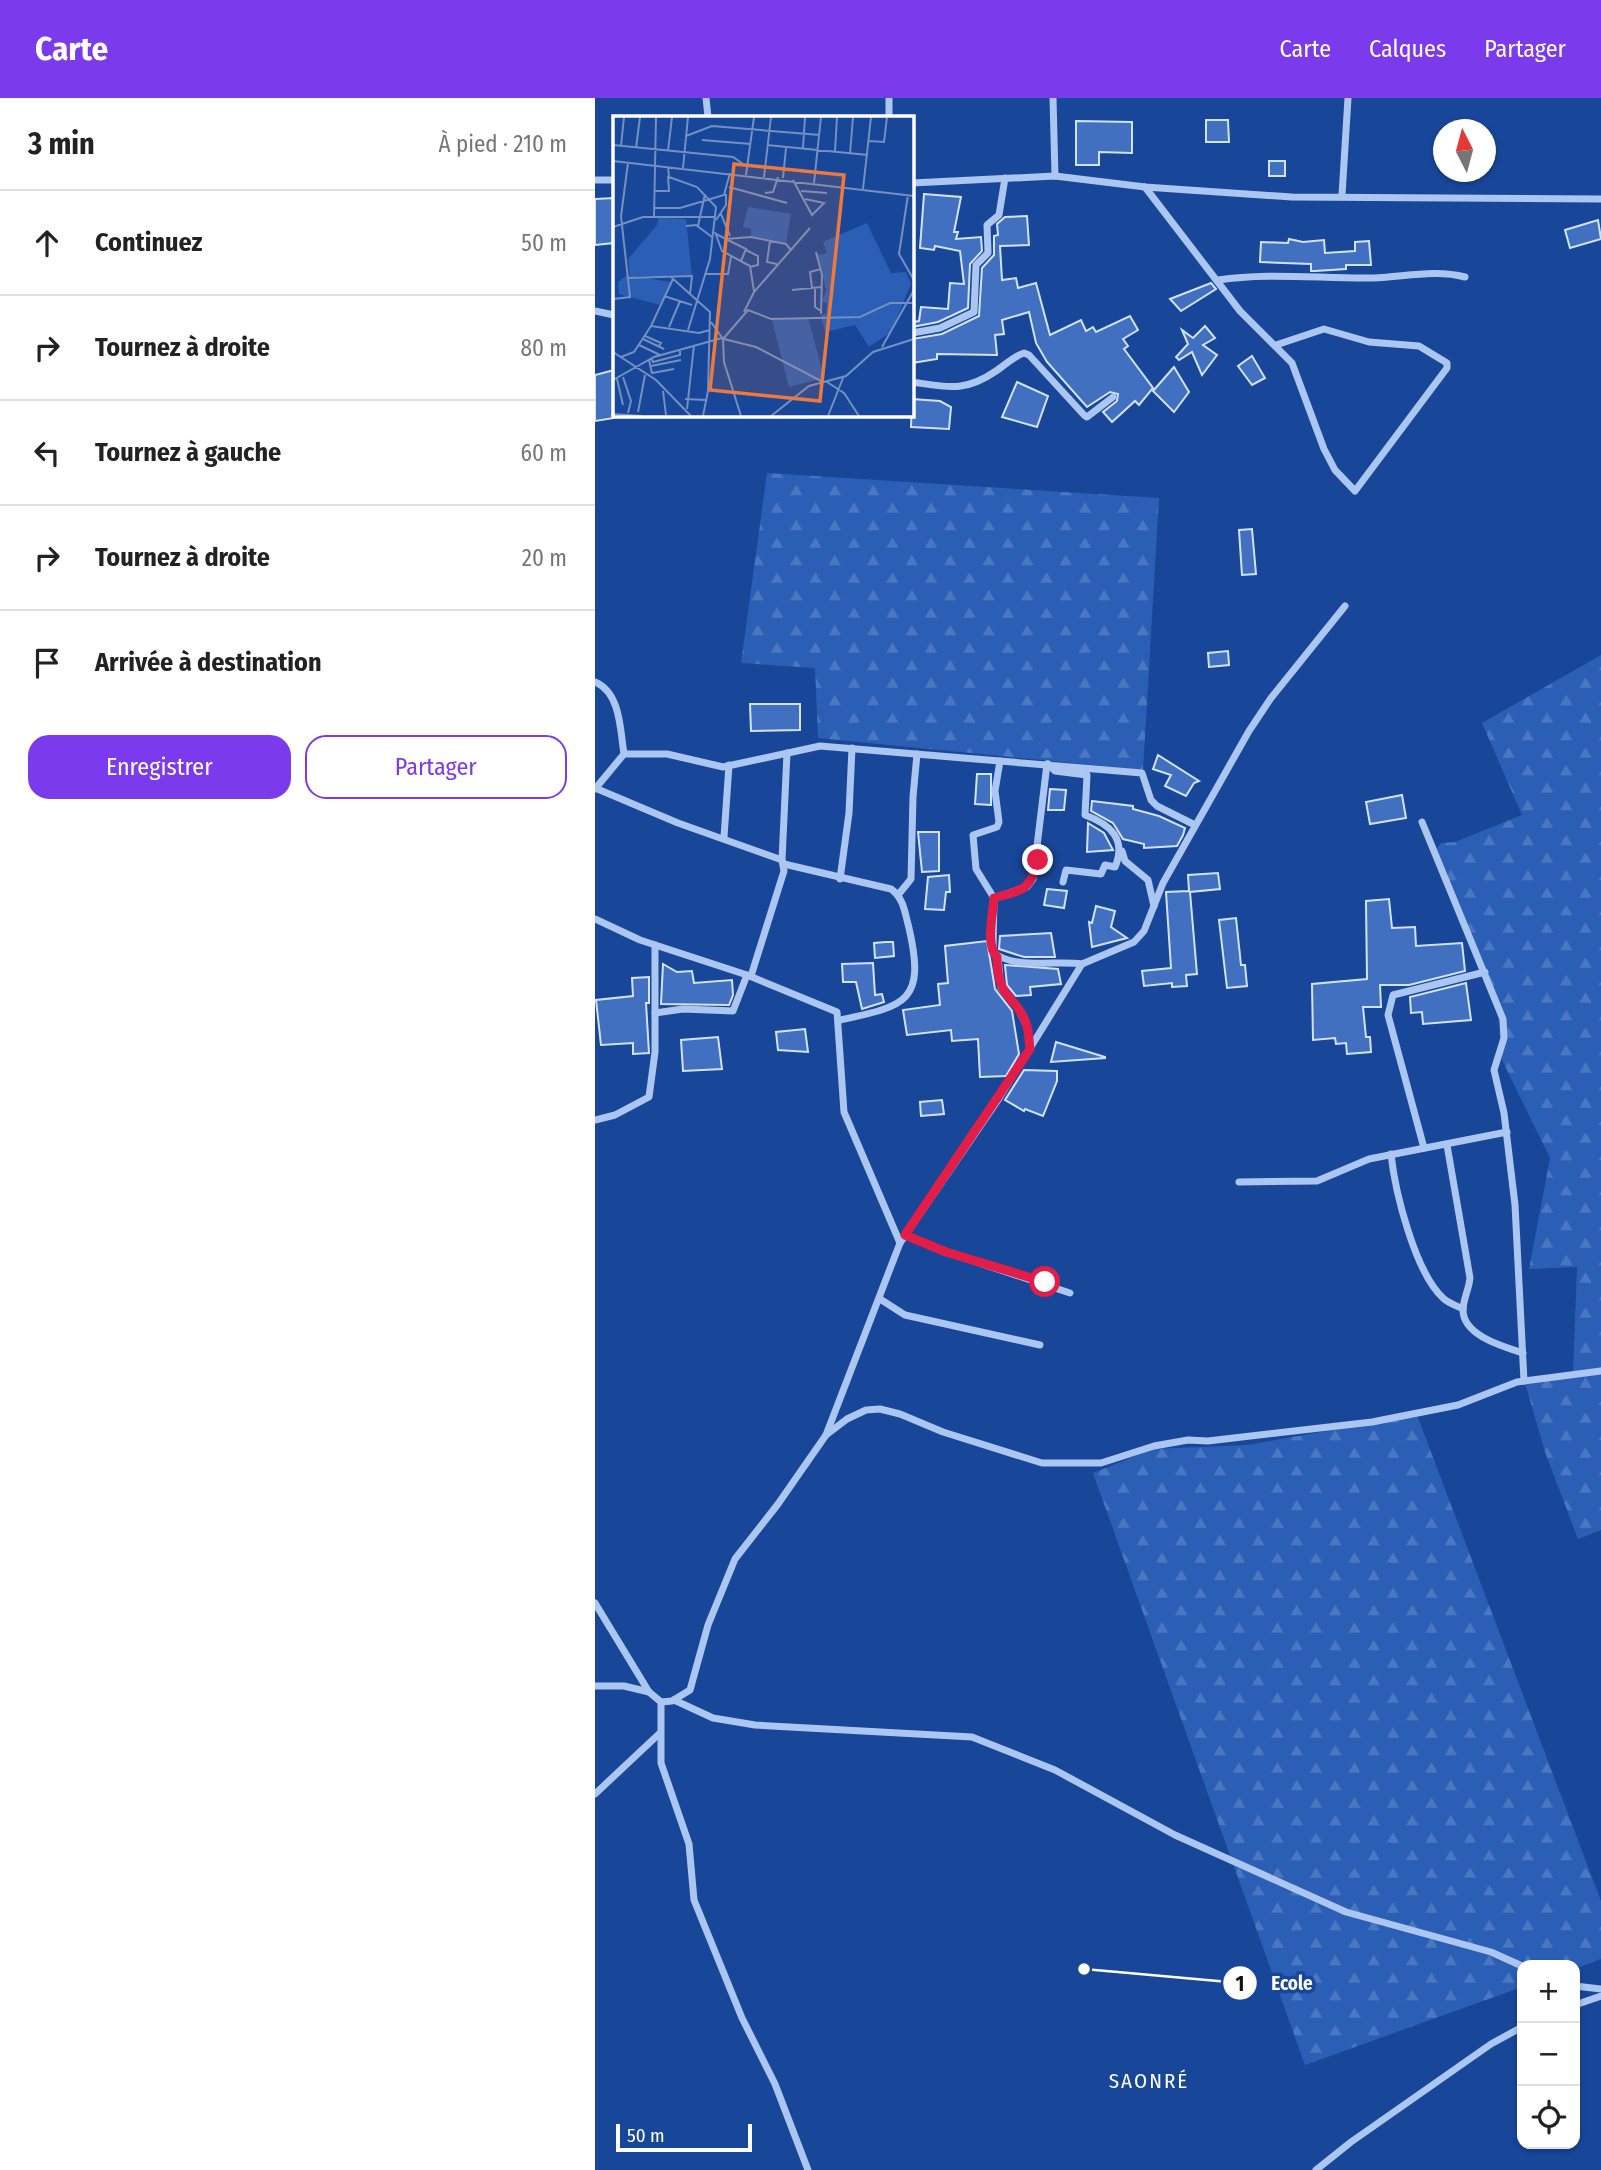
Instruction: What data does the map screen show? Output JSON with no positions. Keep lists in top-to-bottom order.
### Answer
{
  "districts": ["SAONRÉ"],
  "places": ["Ecole"],
  "scale_bar": "50 m",
  "north": "top",
  "page": {
    "header": "Carte",
    "nav": ["Carte", "Calques", "Partager"],
    "heading": ["3 min", "À pied · 210 m"],
    "list": [
      ["Continuez", "50 m"],
      ["Tournez à droite", "80 m"],
      ["Tournez à gauche", "60 m"],
      ["Tournez à droite", "20 m"],
      "Arrivée à destination"
    ],
    "buttons": ["Enregistrer", "Partager"],
    "map_buttons": ["+", "−"],
    "scale": "50 m"
  }
}
